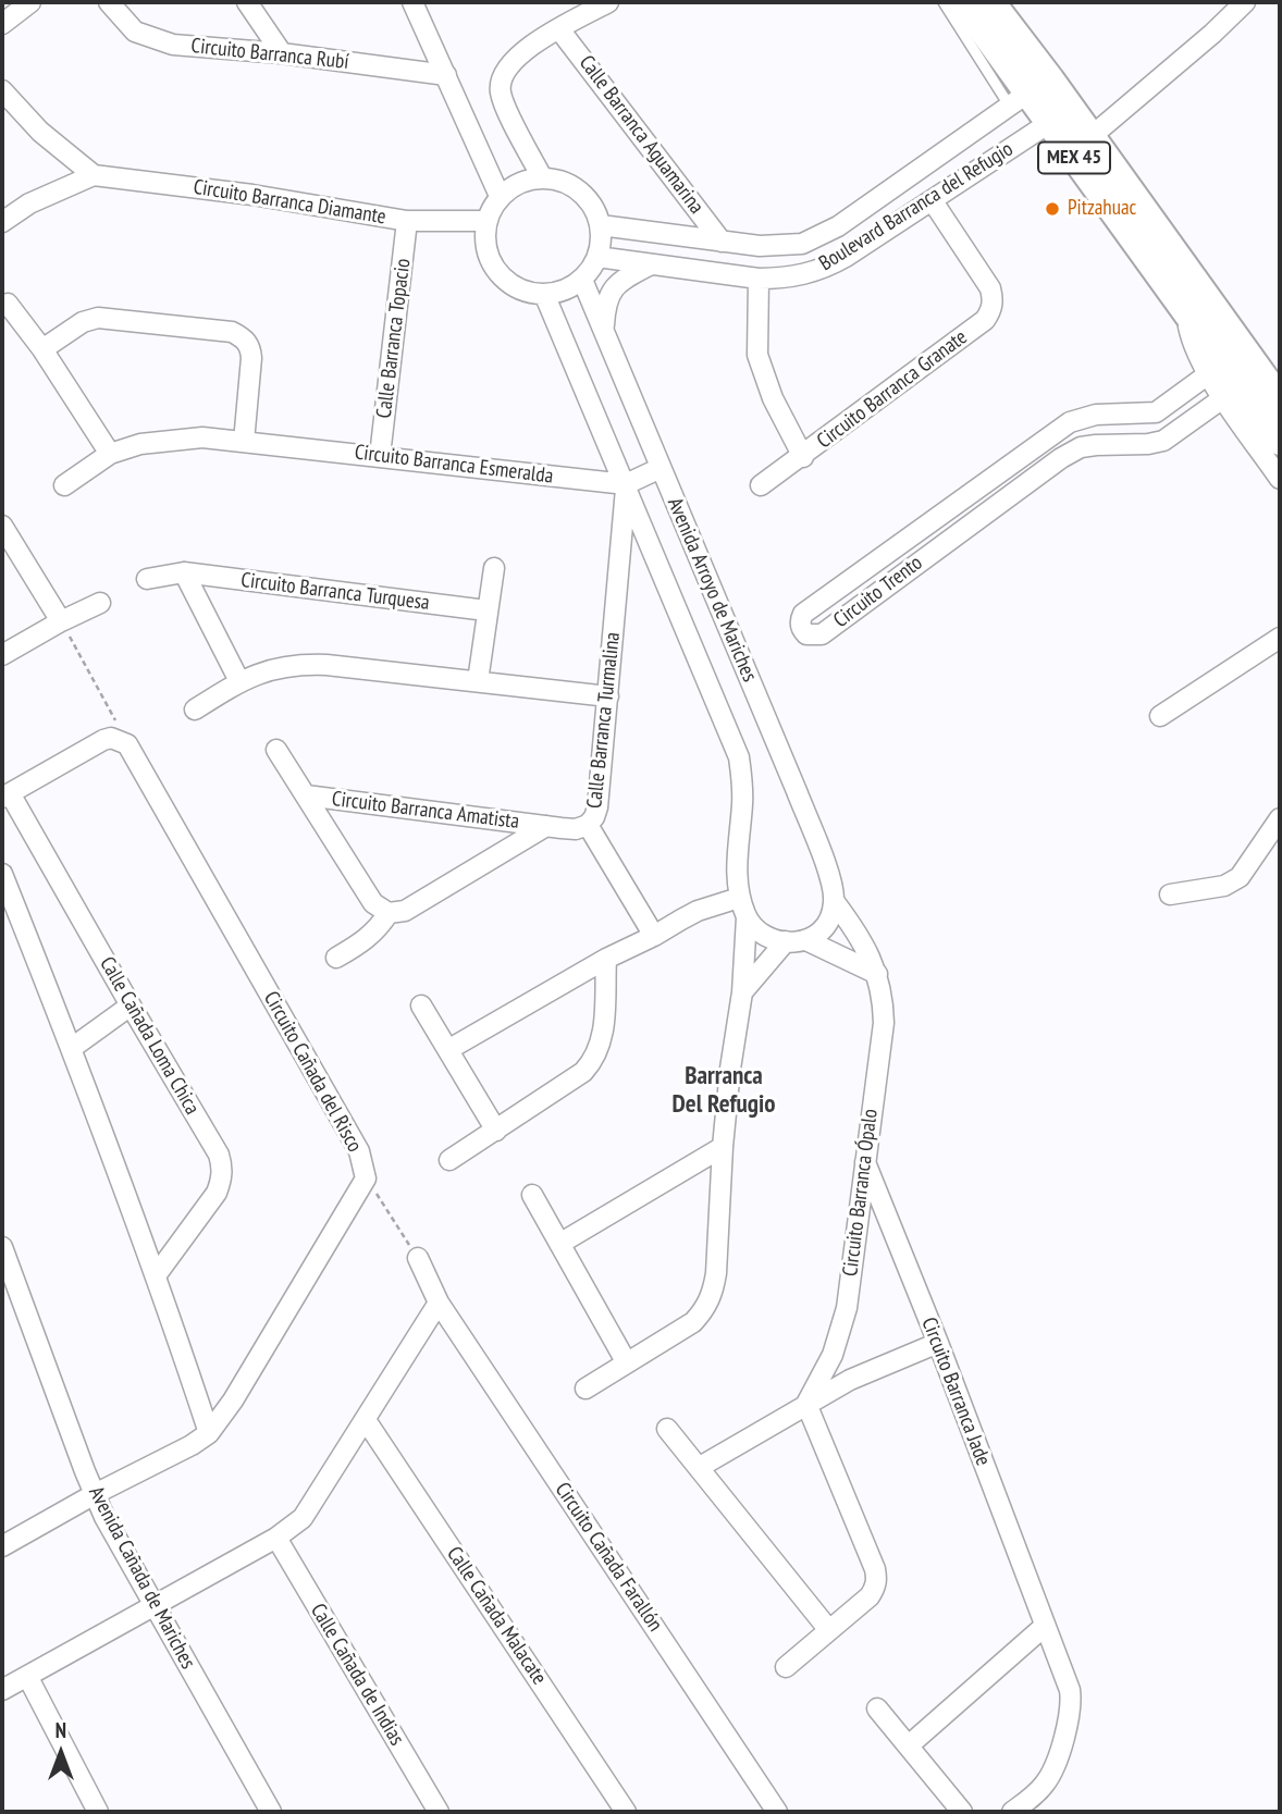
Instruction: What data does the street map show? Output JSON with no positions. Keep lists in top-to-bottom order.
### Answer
{
  "streets": {
    "main road": ["MEX 45"],
    "street": [
      "Circuito Barranca Rubí",
      "Calle Barranca Aguamarina",
      "Circuito Barranca Diamante",
      "Boulevard Barranca del Refugio",
      "Calle Barranca Topacio",
      "Circuito Barranca Granate",
      "Circuito Barranca Esmeralda",
      "Avenida Arroyo de Mariches",
      "Circuito Barranca Turquesa",
      "Circuito Trento",
      "Calle Barranca Turmalina",
      "Circuito Barranca Amatista",
      "Calle Cañada Loma Chica",
      "Circuito Cañada del Risco",
      "Circuito Barranca Ópalo",
      "Circuito Barranca Jade",
      "Circuito Cañada Farallón",
      "Avenida Cañada de Mariches",
      "Calle Cañada Malacate",
      "Calle Cañada de Indias"
    ]
  },
  "crossings": [
    ["Calle Barranca Aguamarina", "Boulevard Barranca del Refugio"],
    ["MEX 45", "Boulevard Barranca del Refugio"],
    ["Circuito Barranca Diamante", "Boulevard Barranca del Refugio"],
    ["Circuito Barranca Diamante", "Calle Barranca Topacio"],
    ["Circuito Barranca Diamante", "Avenida Arroyo de Mariches"],
    ["Boulevard Barranca del Refugio", "Circuito Barranca Granate"],
    ["Boulevard Barranca del Refugio", "Avenida Arroyo de Mariches"],
    ["Calle Barranca Topacio", "Circuito Barranca Esmeralda"],
    ["Circuito Barranca Esmeralda", "Avenida Arroyo de Mariches"],
    ["Circuito Barranca Esmeralda", "Calle Barranca Turmalina"],
    ["Avenida Arroyo de Mariches", "Calle Barranca Turmalina"],
    ["Avenida Arroyo de Mariches", "Circuito Barranca Ópalo"],
    ["Calle Barranca Turmalina", "Circuito Barranca Amatista"],
    ["Circuito Cañada del Risco", "Avenida Cañada de Mariches"],
    ["Circuito Barranca Ópalo", "Circuito Barranca Jade"]
  ],
  "districts": ["Barranca Del Refugio"],
  "places": ["Pitzahuac"],
  "north": "top"
}
